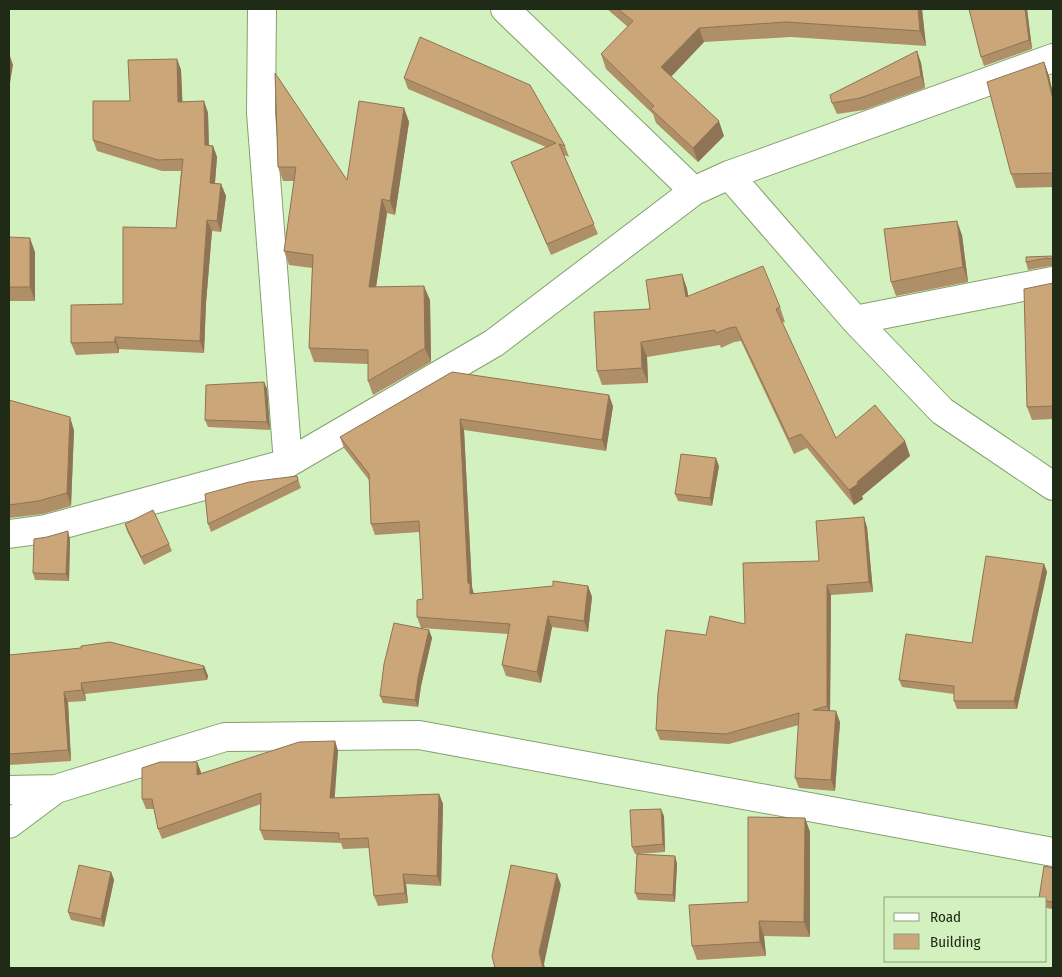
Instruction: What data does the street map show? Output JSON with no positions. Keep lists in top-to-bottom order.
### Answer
{
  "legend": ["Road", "Building"]
}
